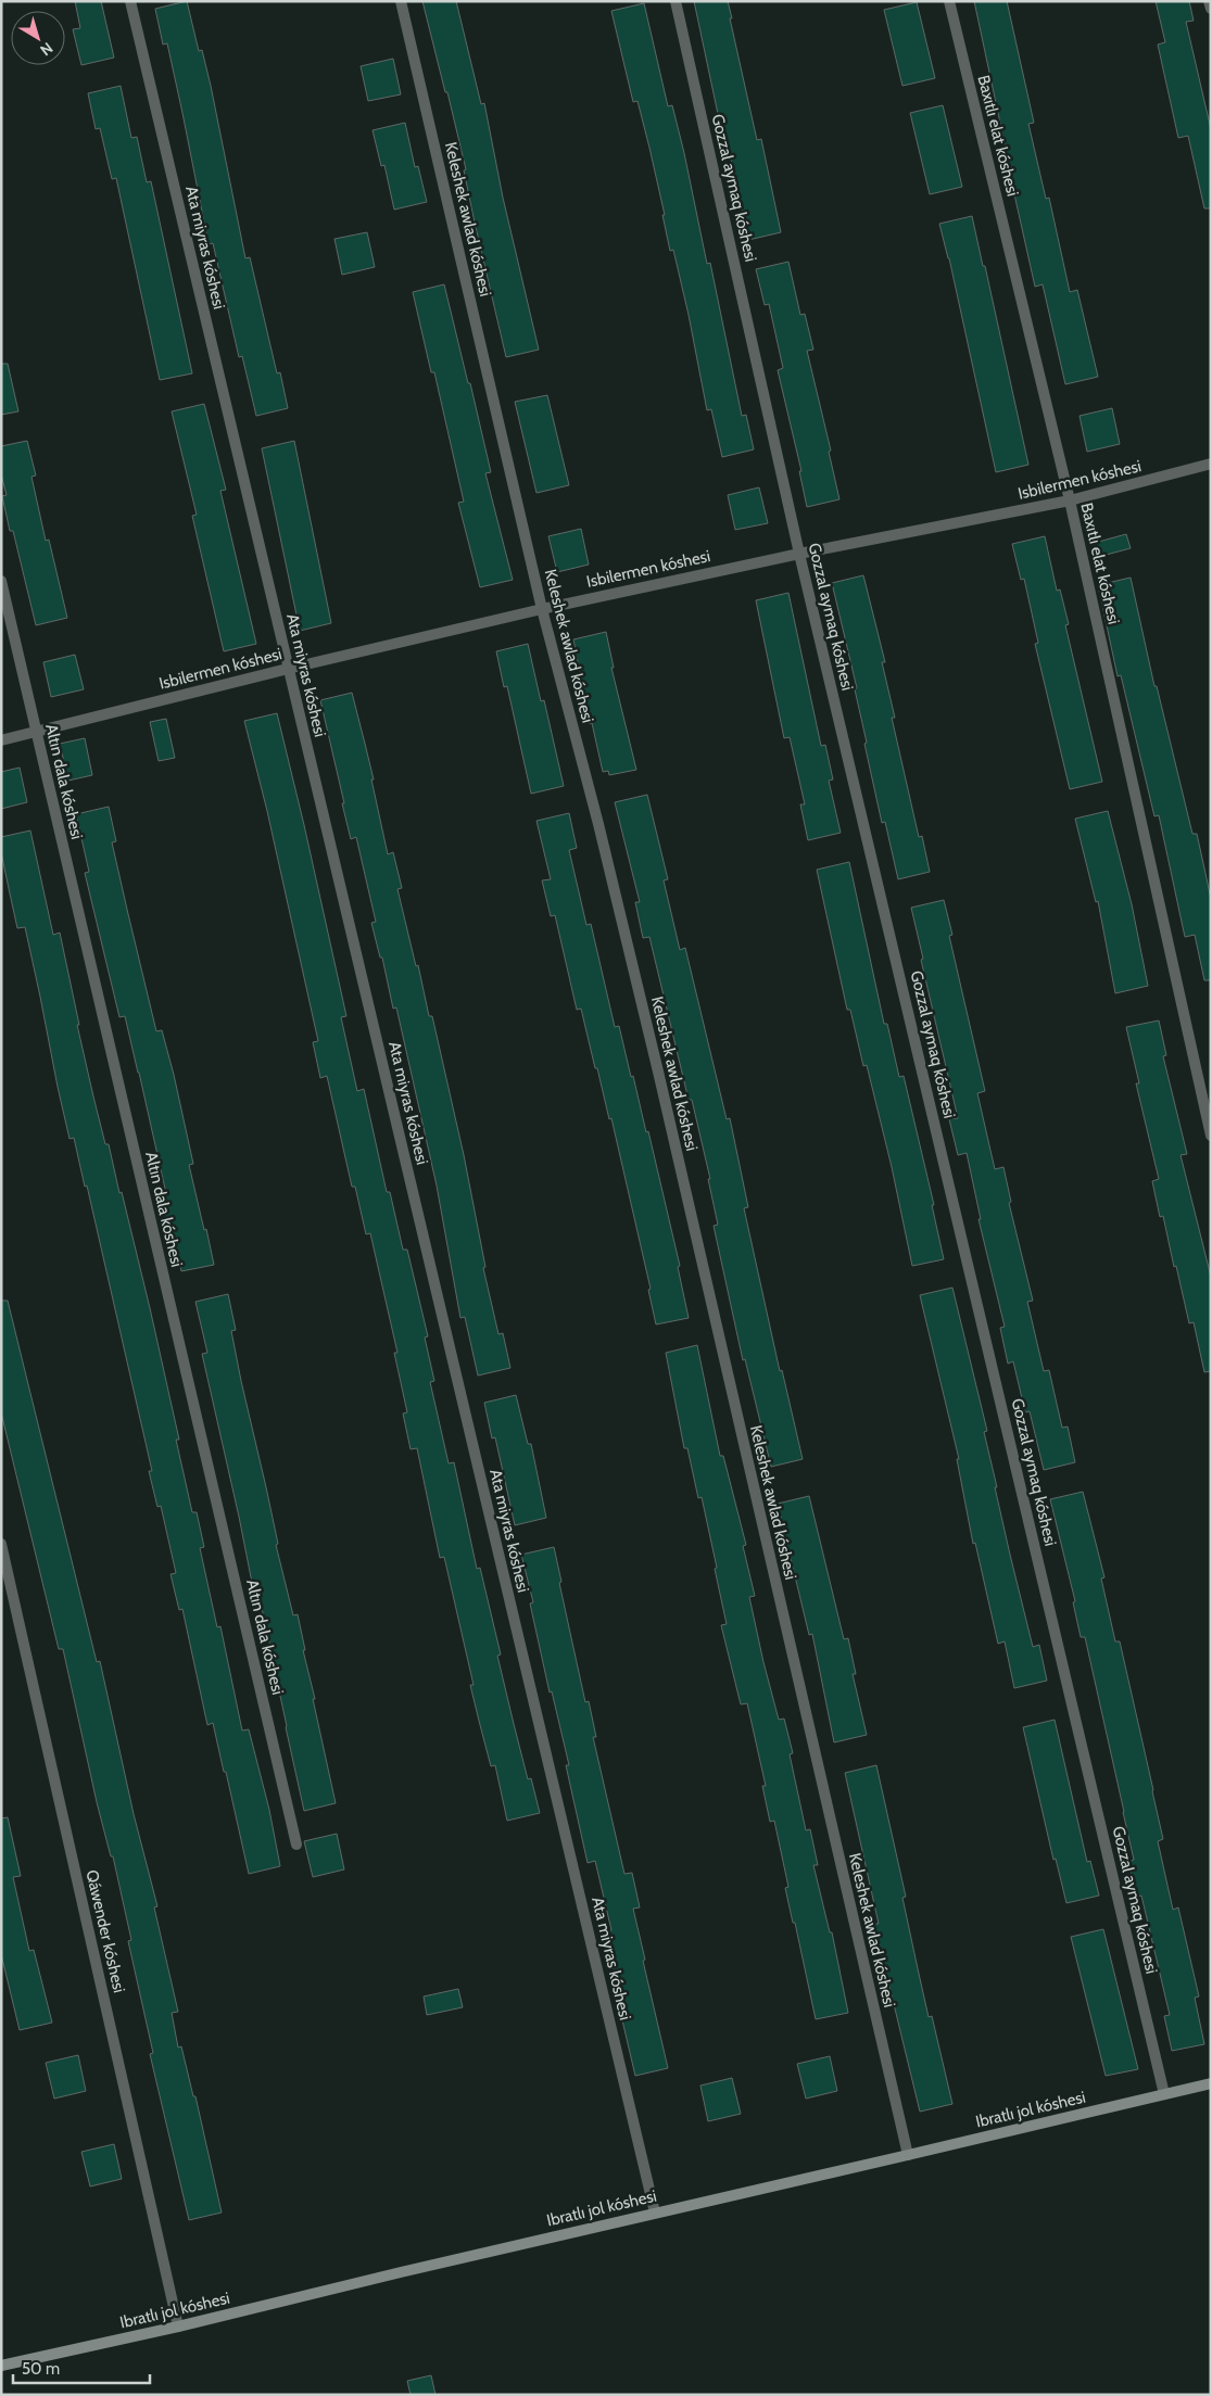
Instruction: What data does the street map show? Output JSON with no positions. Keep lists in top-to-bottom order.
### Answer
{
  "streets": {
    "street": [
      "Baxıtlı elat kóshesi",
      "Gozzal aymaq kóshesi",
      "Keleshek awlad kóshesi",
      "Ata miyras kóshesi",
      "Isbilermen kóshesi",
      "Altın dala kóshesi",
      "Qáwender kóshesi",
      "Ibratlı jol kóshesi"
    ]
  },
  "crossings": [
    ["Baxıtlı elat kóshesi", "Isbilermen kóshesi"],
    ["Gozzal aymaq kóshesi", "Isbilermen kóshesi"],
    ["Gozzal aymaq kóshesi", "Ibratlı jol kóshesi"],
    ["Keleshek awlad kóshesi", "Isbilermen kóshesi"],
    ["Keleshek awlad kóshesi", "Ibratlı jol kóshesi"],
    ["Ata miyras kóshesi", "Isbilermen kóshesi"],
    ["Ata miyras kóshesi", "Ibratlı jol kóshesi"],
    ["Isbilermen kóshesi", "Altın dala kóshesi"],
    ["Qáwender kóshesi", "Ibratlı jol kóshesi"]
  ],
  "scale_bar": "50 m",
  "north": "bottom right"
}
